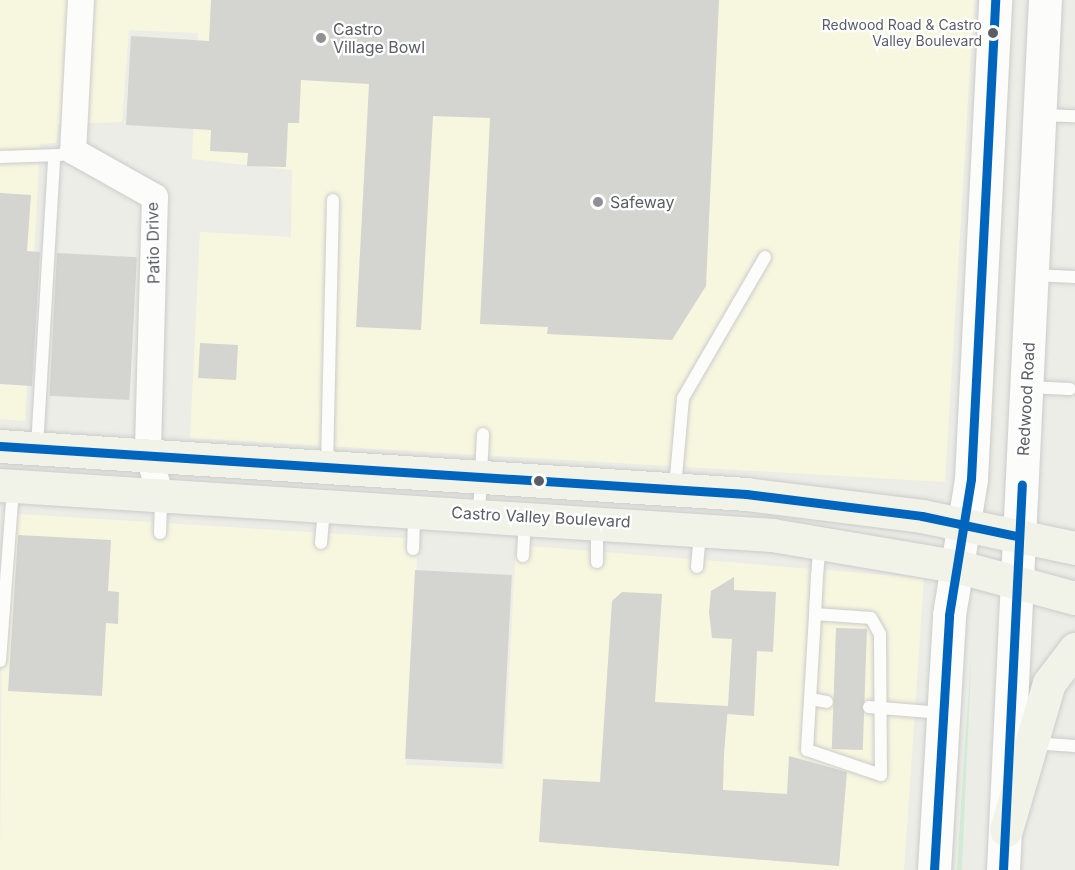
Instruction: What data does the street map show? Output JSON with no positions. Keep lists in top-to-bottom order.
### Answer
{
  "streets": {
    "main road": ["Redwood Road", "Castro Valley Boulevard"],
    "street": ["Patio Drive"]
  },
  "crossings": [
    ["Patio Drive", "Castro Valley Boulevard"],
    ["Redwood Road", "Castro Valley Boulevard"]
  ],
  "places": ["Redwood Road & Castro Valley Boulevard", "Castro Village Bowl", "Safeway"]
}
